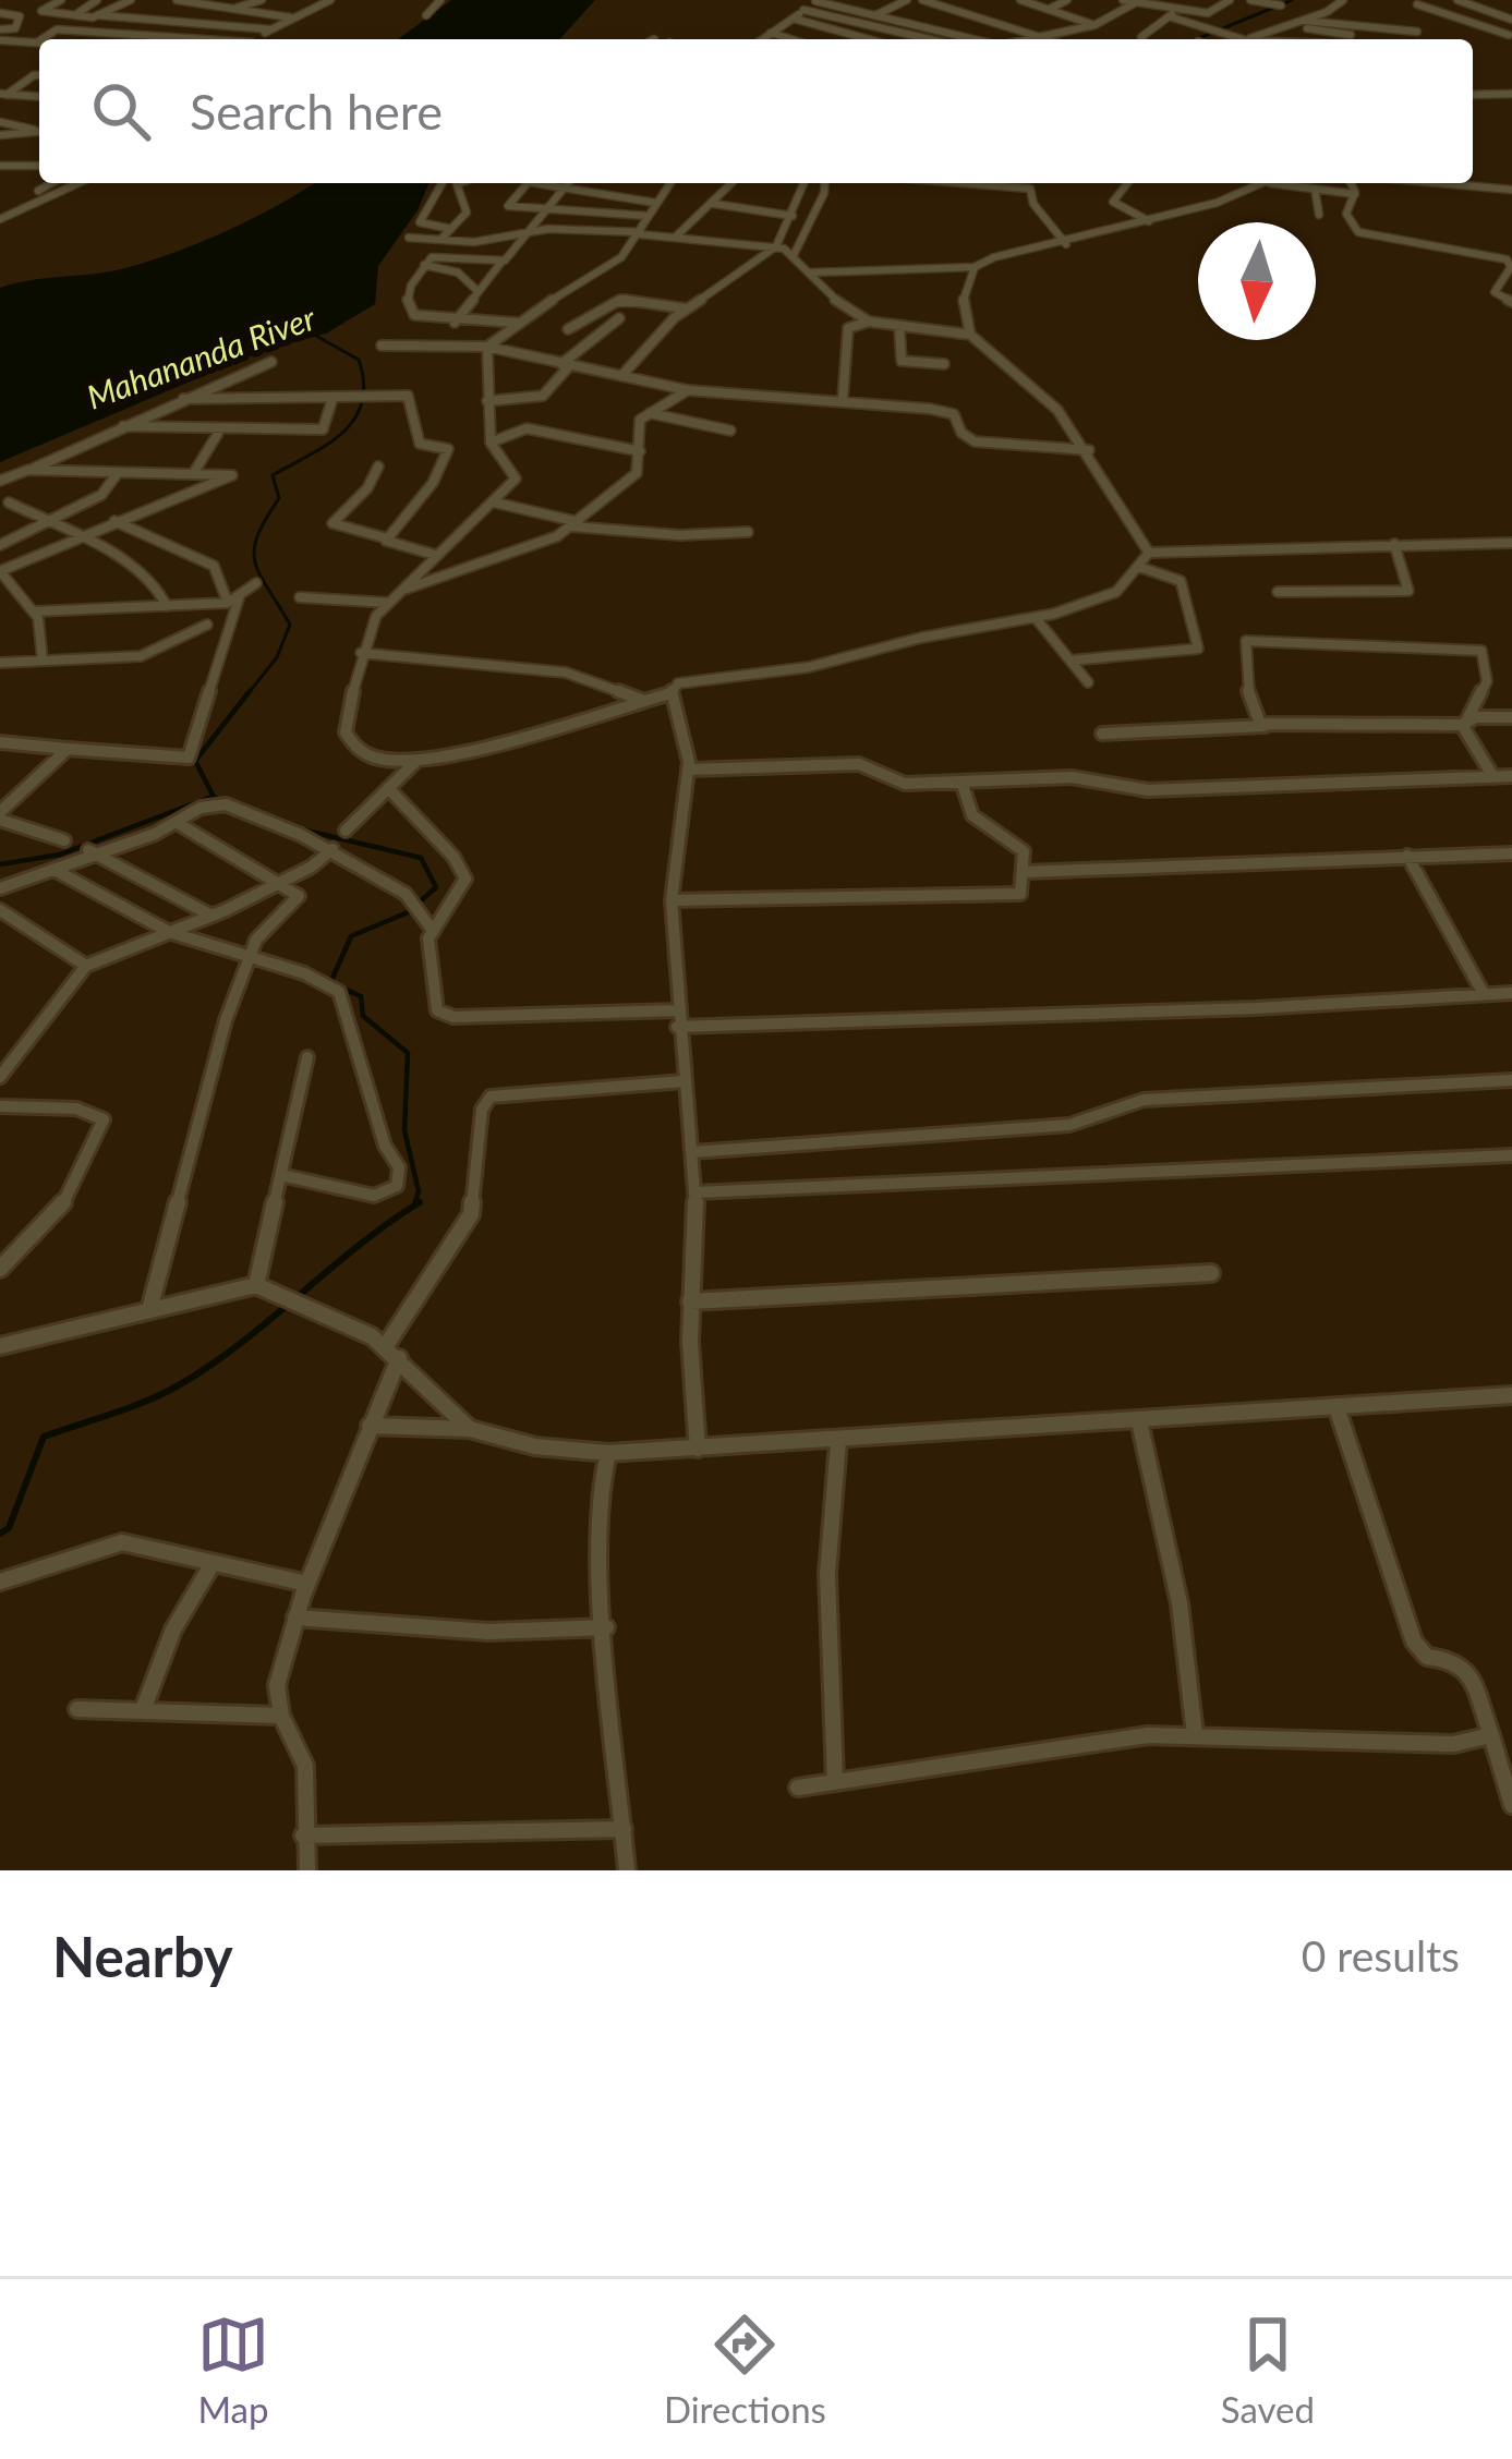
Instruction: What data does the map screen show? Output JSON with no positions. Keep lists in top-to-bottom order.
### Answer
{
  "water": ["Mahananda River"],
  "north": "bottom",
  "page": {
    "search": "Search here",
    "heading": ["Nearby", "0 results"],
    "nav": ["Map", "Directions", "Saved"]
  }
}
